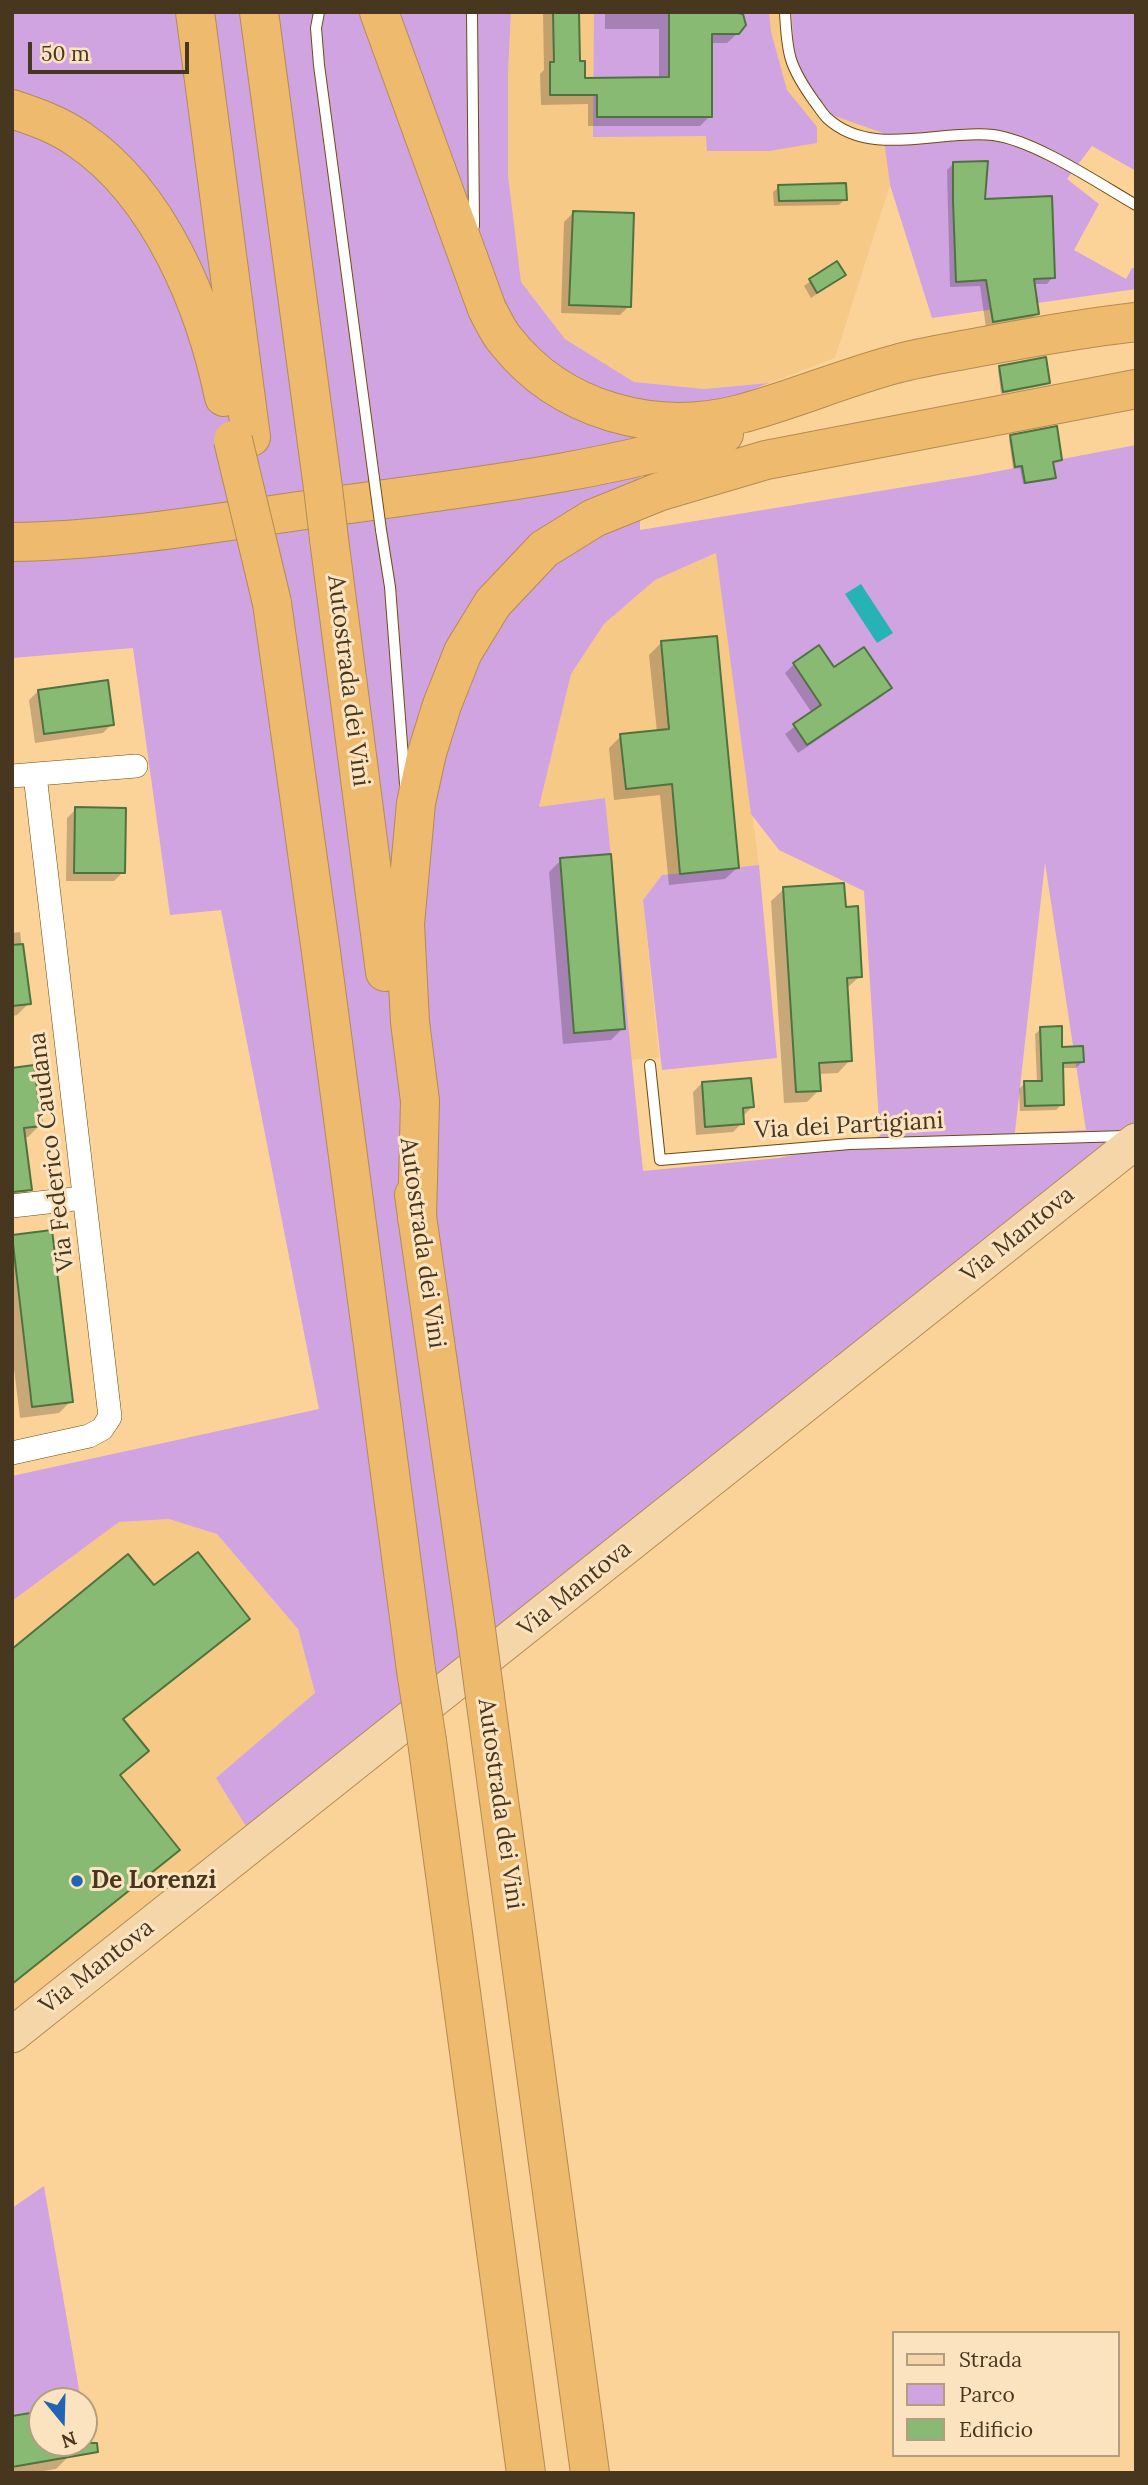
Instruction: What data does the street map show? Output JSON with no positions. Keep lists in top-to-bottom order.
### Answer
{
  "streets": {
    "highway": ["Autostrada dei Vini"],
    "main road": ["Via Mantova"],
    "street": ["Via Federico Caudana"],
    "lane": ["Via dei Partigiani"]
  },
  "places": ["De Lorenzi"],
  "legend": ["Strada", "Parco", "Edificio"],
  "scale_bar": "50 m",
  "north": "bottom"
}
